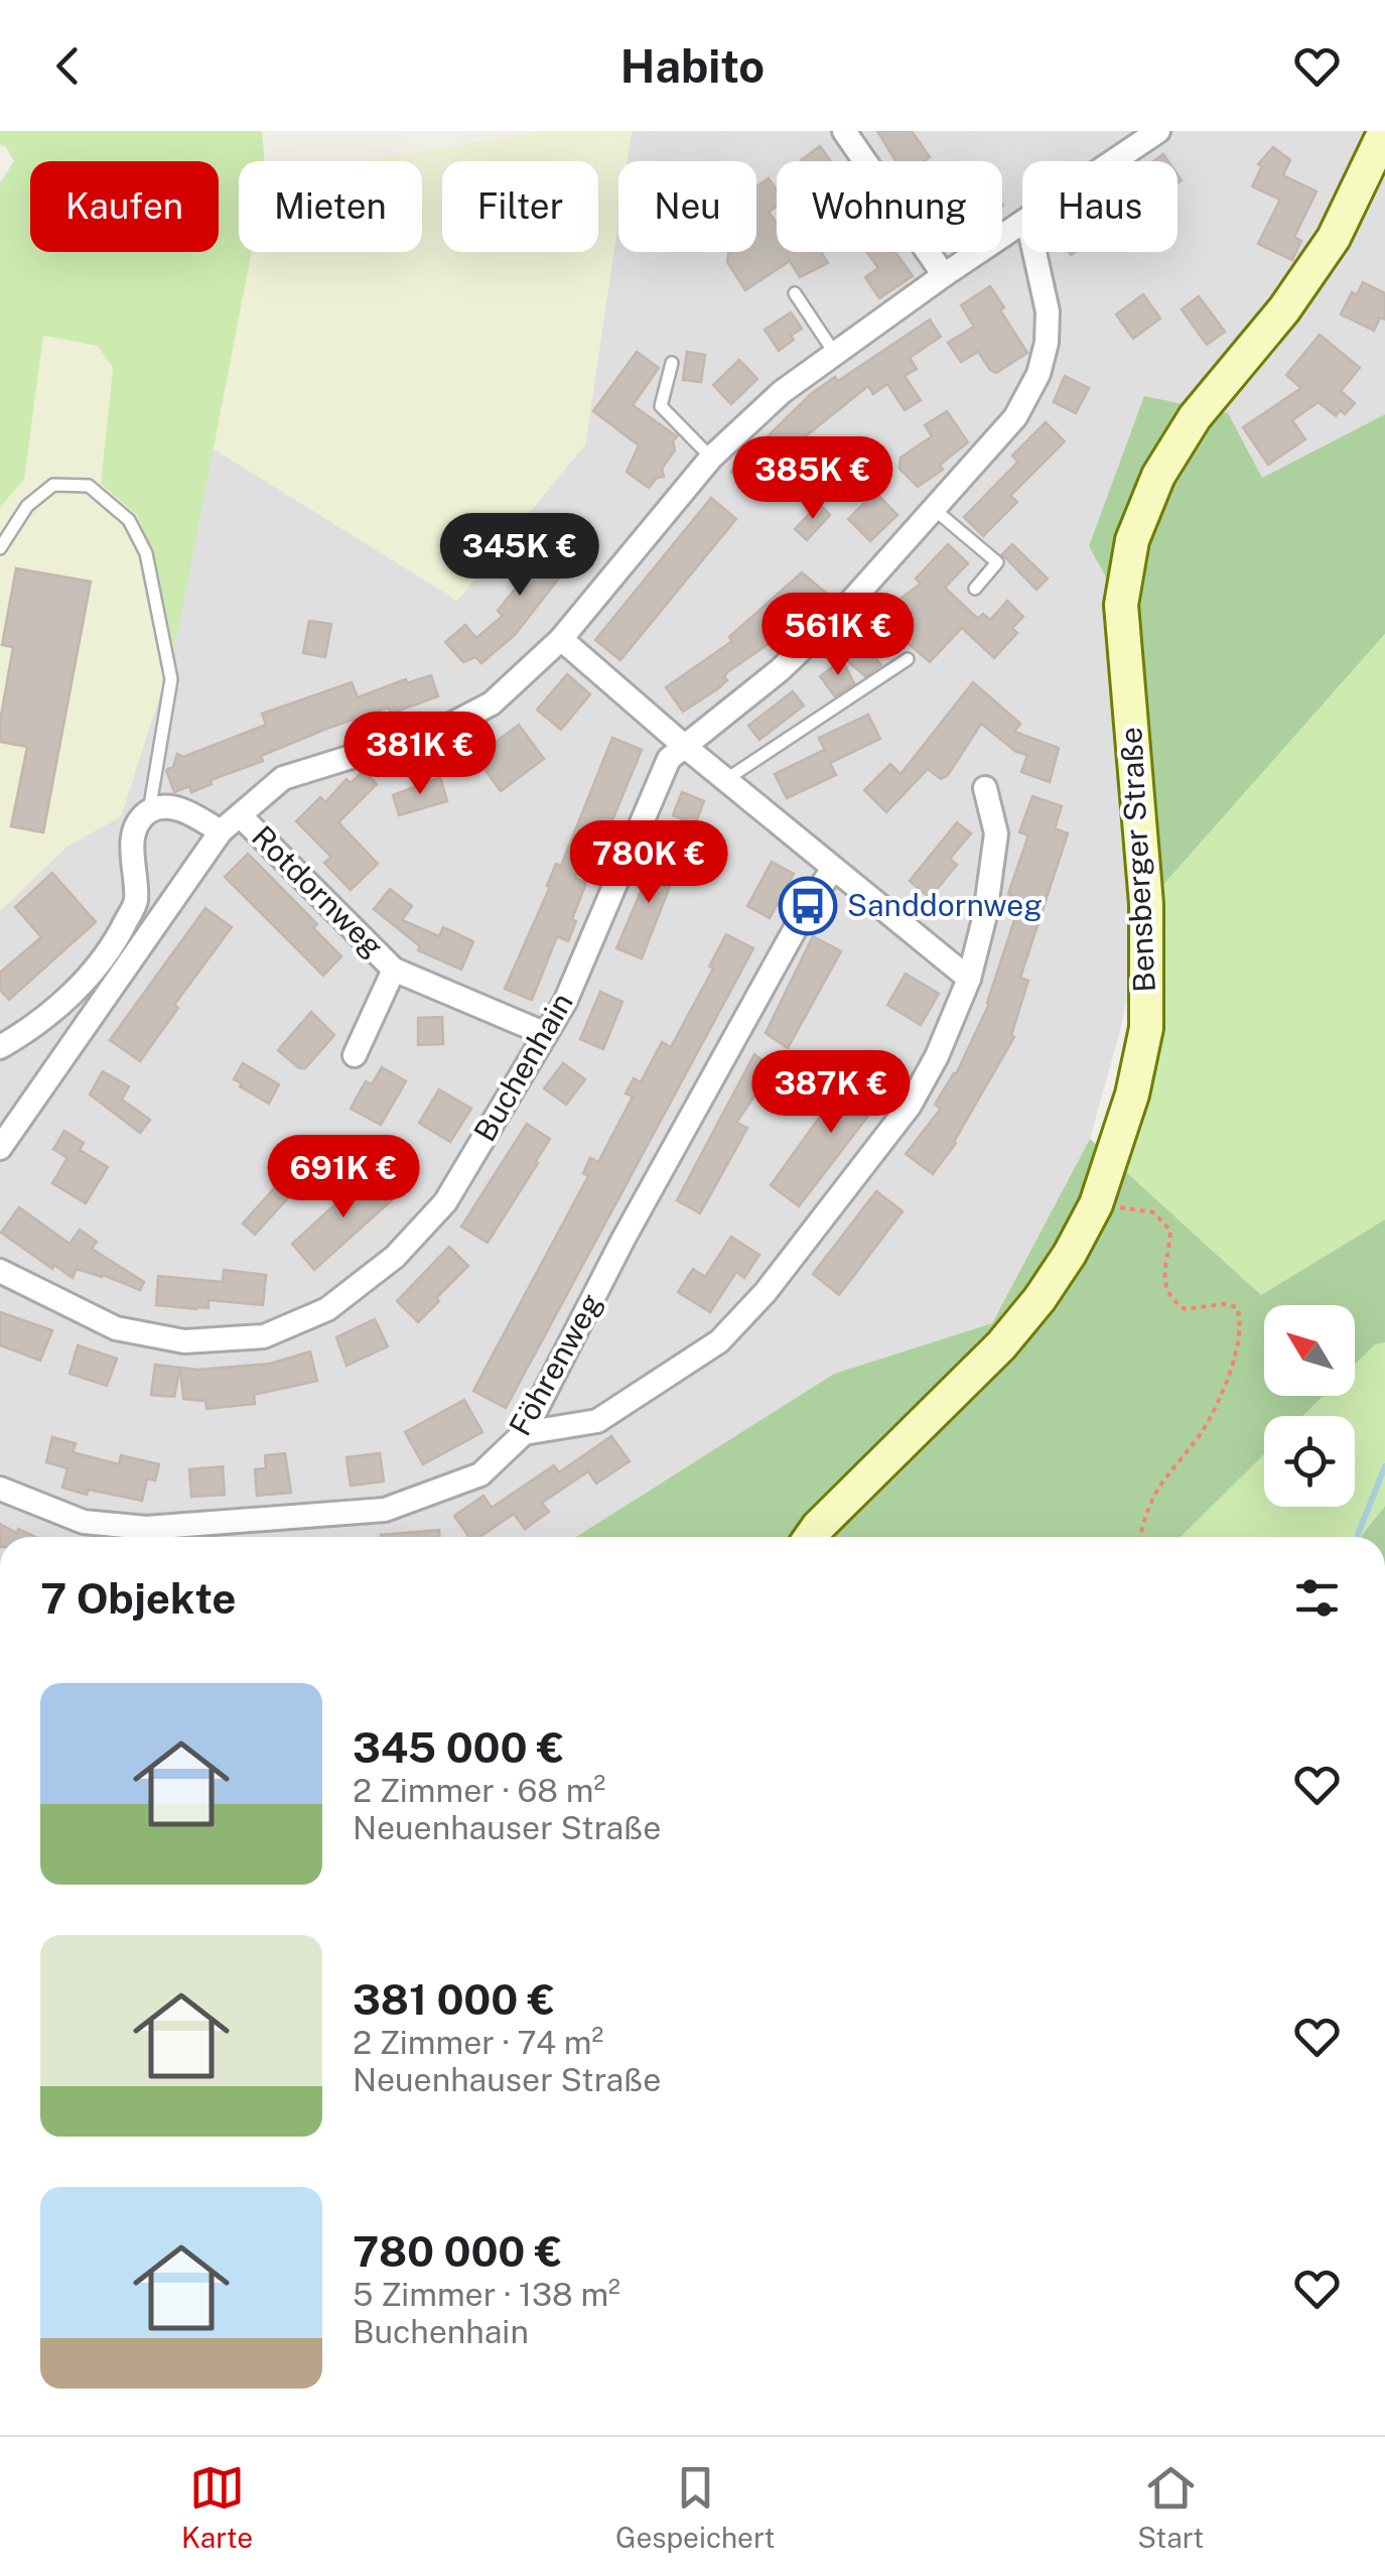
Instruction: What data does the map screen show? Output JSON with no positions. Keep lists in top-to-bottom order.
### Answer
{
  "streets": {
    "main road": ["Bensberger Straße"],
    "street": ["Rotdornweg", "Buchenhain", "Föhrenweg"]
  },
  "crossings": [
    ["Rotdornweg", "Buchenhain"]
  ],
  "places": {
    "bus stop": ["Sanddornweg"]
  },
  "north": "top left",
  "page": {
    "header": "Habito",
    "chip": [
      "Kaufen",
      "Mieten",
      "Filter",
      "Neu",
      "Wohnung",
      "Haus"
    ],
    "price": [
      "385K €",
      "345K €",
      "561K €",
      "381K €",
      "780K €",
      "387K €",
      "691K €"
    ],
    "heading": "7 Objekte",
    "list": [
      {
        "name": "345 000 €",
        "note": "2 Zimmer · 68 m² · Neuenhauser Straße"
      },
      {
        "name": "381 000 €",
        "note": "2 Zimmer · 74 m² · Neuenhauser Straße"
      },
      {
        "name": "780 000 €",
        "note": "5 Zimmer · 138 m² · Buchenhain"
      }
    ],
    "tabs": ["Karte", "Gespeichert", "Start"]
  }
}
